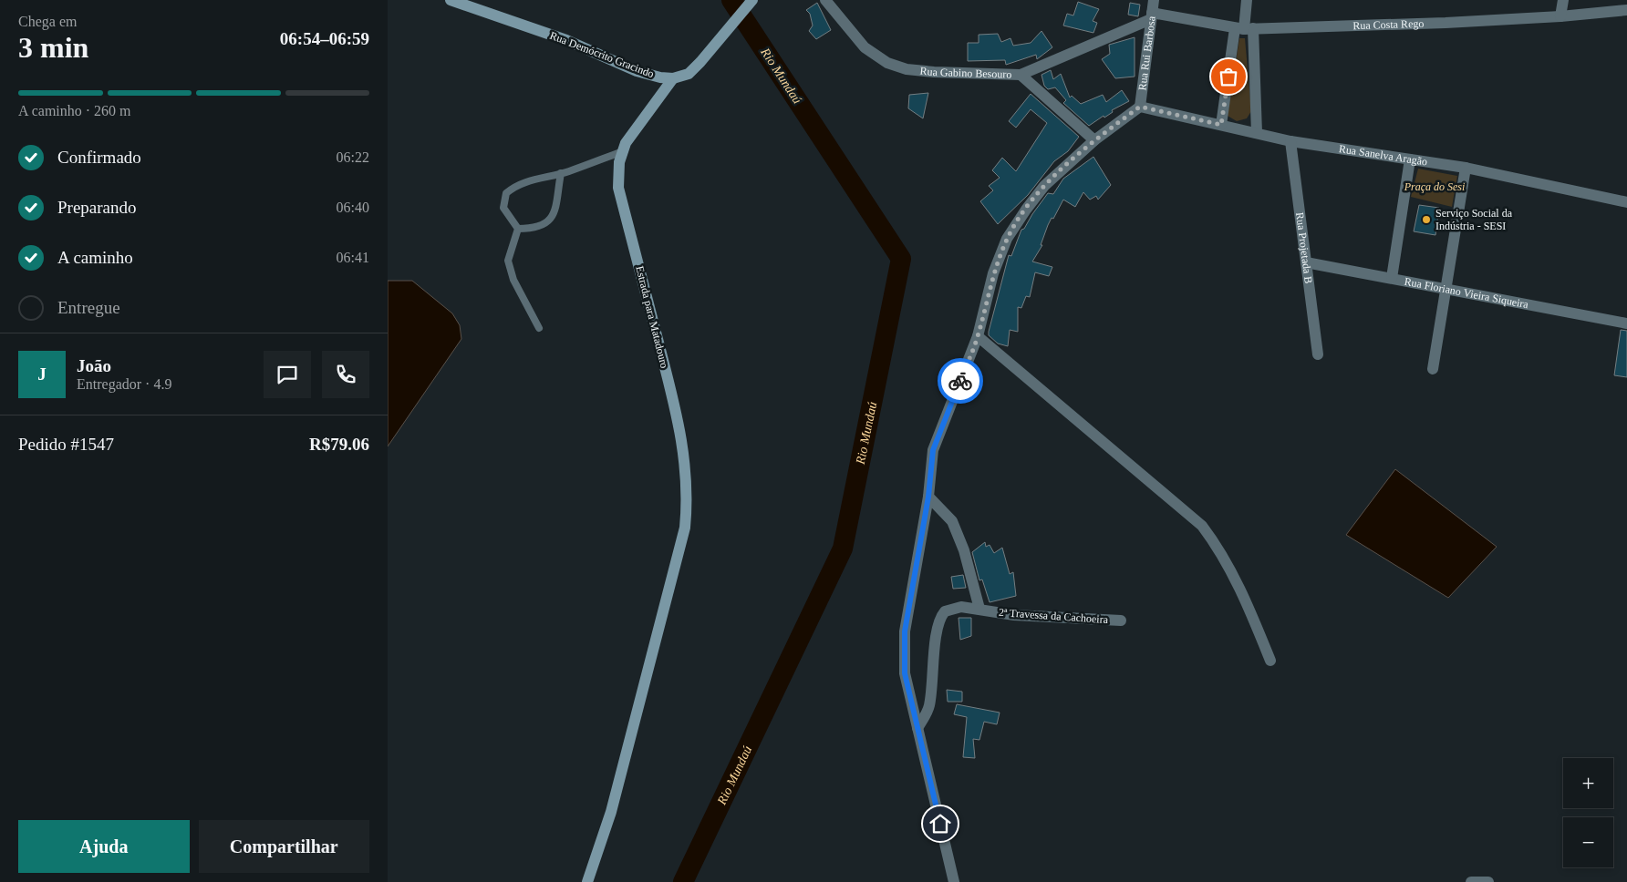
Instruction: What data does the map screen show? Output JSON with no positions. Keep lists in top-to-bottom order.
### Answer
{
  "streets": {
    "street": [
      "Rua Costa Rego",
      "Rua Rui Barbosa",
      "Rua Demócrito Gracindo",
      "Rua Gabino Besouro",
      "Rua Sanelva Aragão",
      "Rua Projetada B",
      "Rua Floriano Vieira Siqueira",
      "Estrada para Matadouro",
      "2ª Travessa da Cachoeira"
    ]
  },
  "crossings": [
    ["Rua Costa Rego", "Rua Rui Barbosa"],
    ["Rua Costa Rego", "Rua Gabino Besouro"],
    ["Rua Rui Barbosa", "Rua Gabino Besouro"],
    ["Rua Rui Barbosa", "Rua Sanelva Aragão"],
    ["Rua Demócrito Gracindo", "Estrada para Matadouro"],
    ["Rua Sanelva Aragão", "Rua Projetada B"],
    ["Rua Projetada B", "Rua Floriano Vieira Siqueira"]
  ],
  "water": ["Rio Mundaú"],
  "parks": ["Praça do Sesi"],
  "places": ["Serviço Social da Indústria - SESI"],
  "page": {
    "heading": ["3 min", "Chega em", "06:54–06:59"],
    "panel": [
      "João",
      "Entregador · 4.9",
      "Pedido #1547",
      "R$79.06"
    ],
    "bar": "A caminho · 260 m",
    "list": [
      ["Confirmado", "06:22"],
      ["Preparando", "06:40"],
      ["A caminho", "06:41"],
      "Entregue"
    ],
    "round": "J",
    "map_buttons": ["+", "−"],
    "buttons": ["Ajuda", "Compartilhar"]
  }
}
